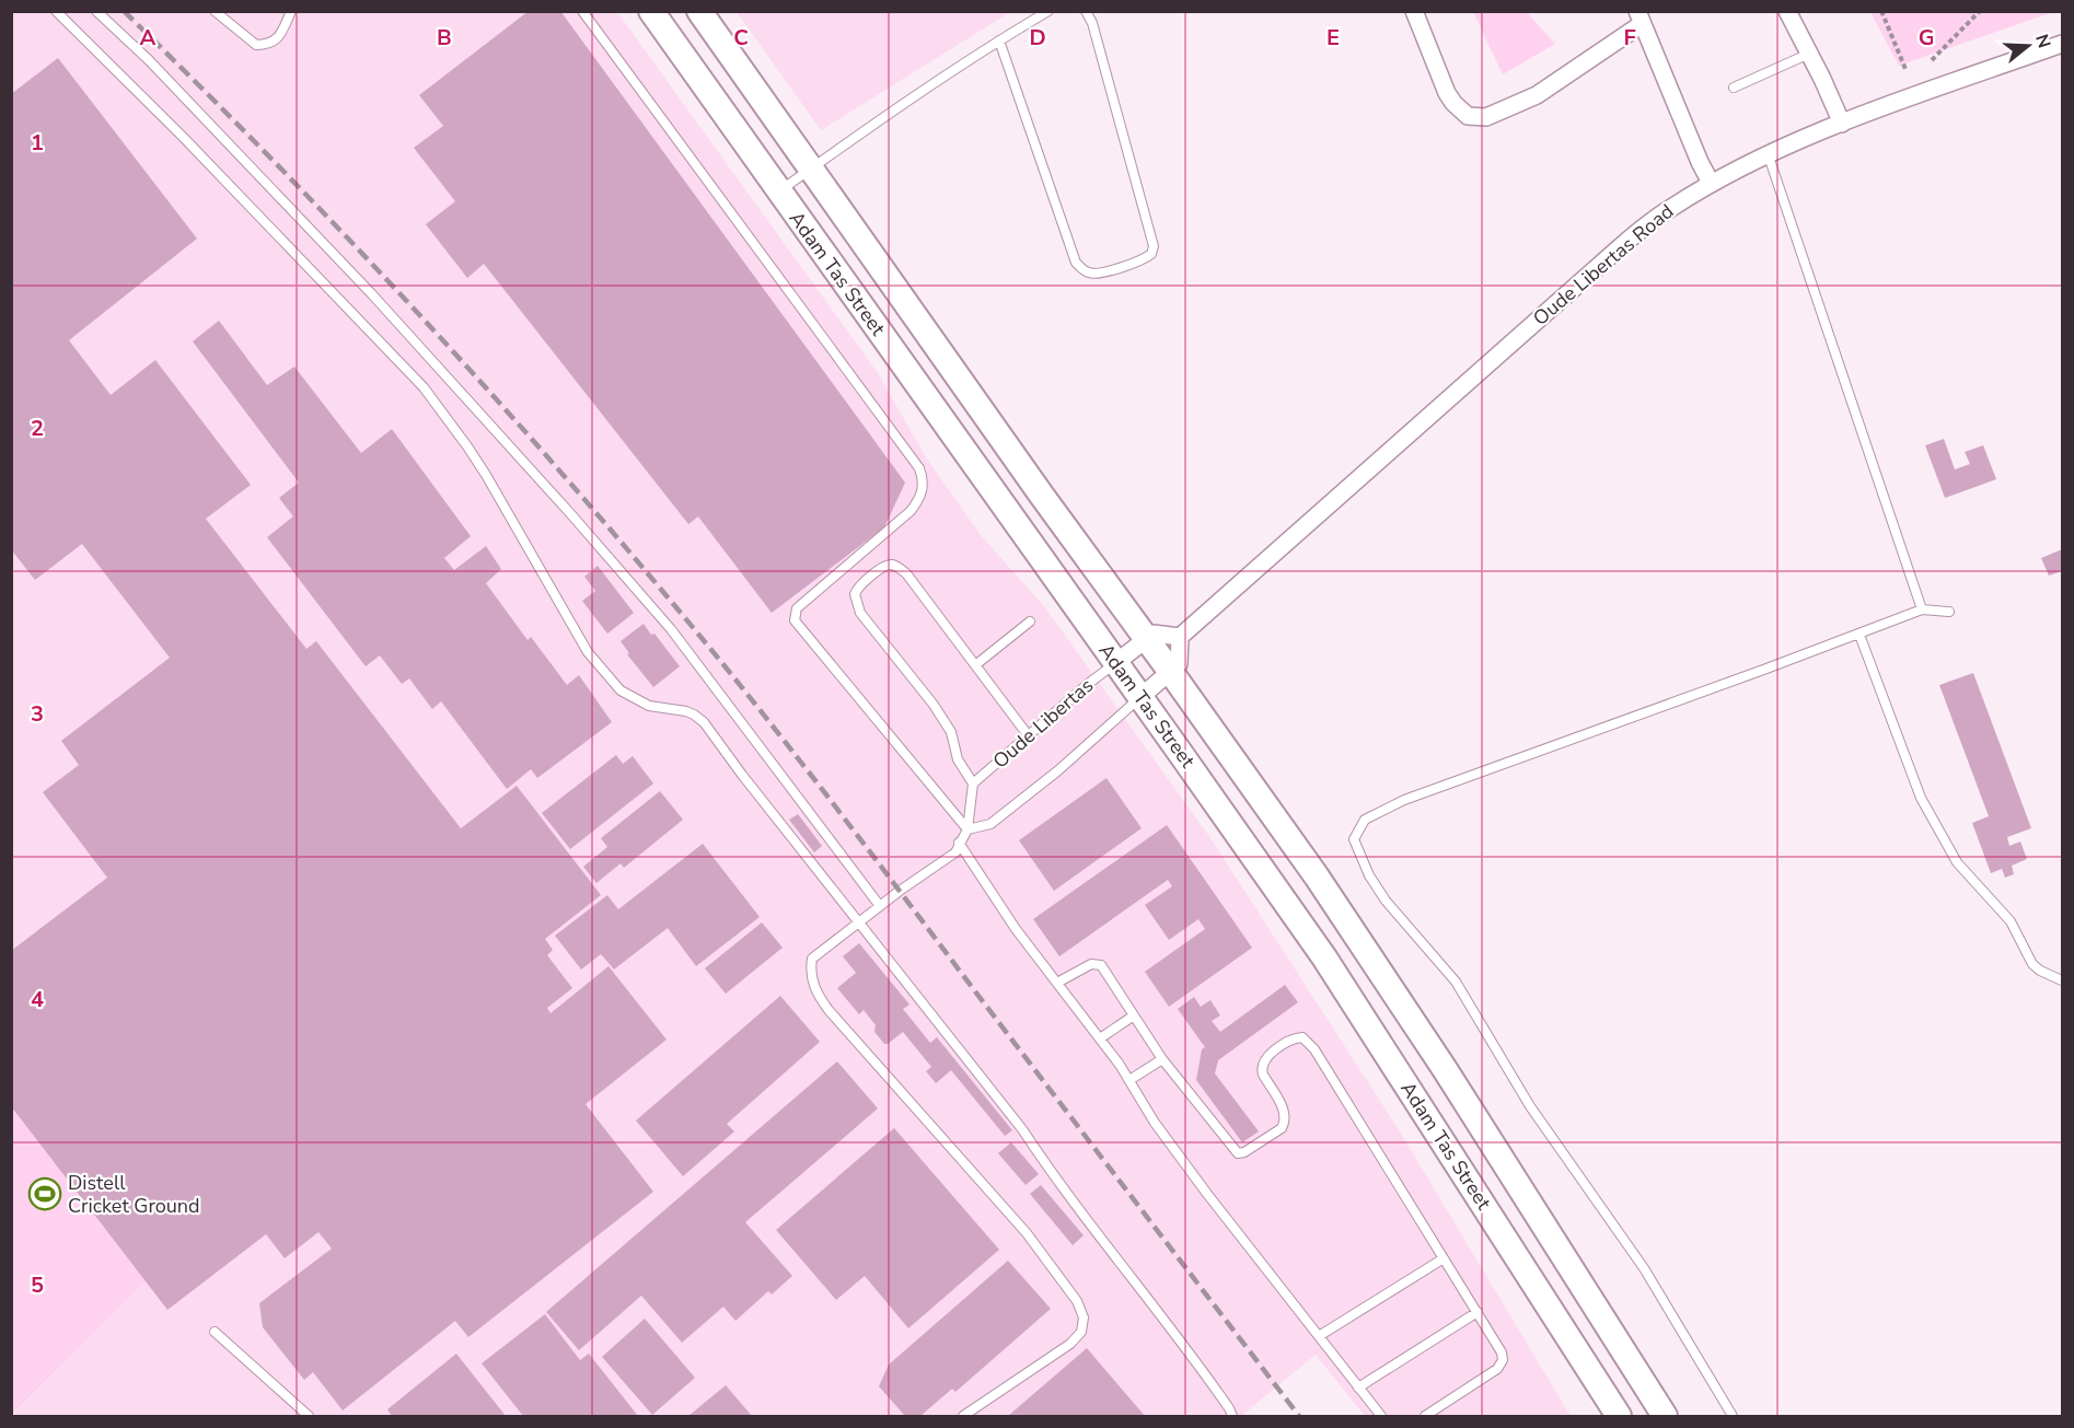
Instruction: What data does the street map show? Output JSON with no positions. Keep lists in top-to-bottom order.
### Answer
{
  "streets": {
    "main road": ["Adam Tas Street"],
    "street": ["Oude Libertas Road"],
    "lane": ["Oude Libertas"]
  },
  "crossings": [
    ["Adam Tas Street", "Oude Libertas"]
  ],
  "places": {
    "sports": ["Distell Cricket Ground"]
  },
  "north": "right",
  "grid": {
    "columns": [
      "A",
      "B",
      "C",
      "D",
      "E",
      "F",
      "G"
    ],
    "rows": [
      "1",
      "2",
      "3",
      "4",
      "5"
    ]
  }
}
